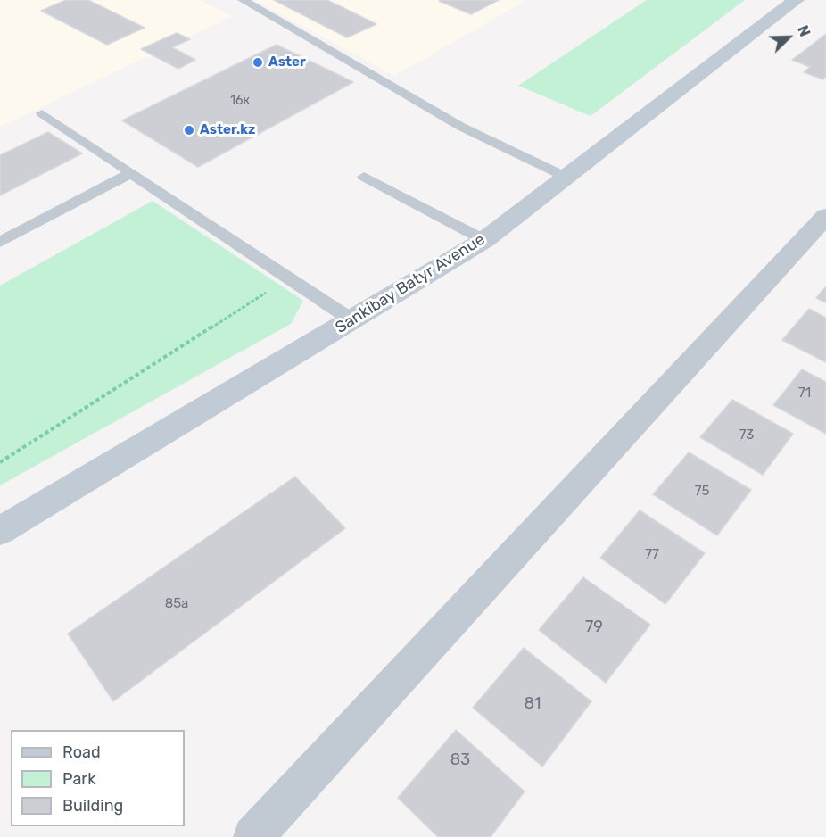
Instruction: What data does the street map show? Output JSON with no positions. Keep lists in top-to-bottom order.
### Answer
{
  "streets": {
    "street": ["Sankibay Batyr Avenue"]
  },
  "places": ["Aster", "Aster.kz"],
  "house_numbers": [
    "16к",
    "71",
    "73",
    "75",
    "77",
    "85а",
    "79",
    "81",
    "83"
  ],
  "legend": ["Road", "Park", "Building"],
  "north": "top right"
}
